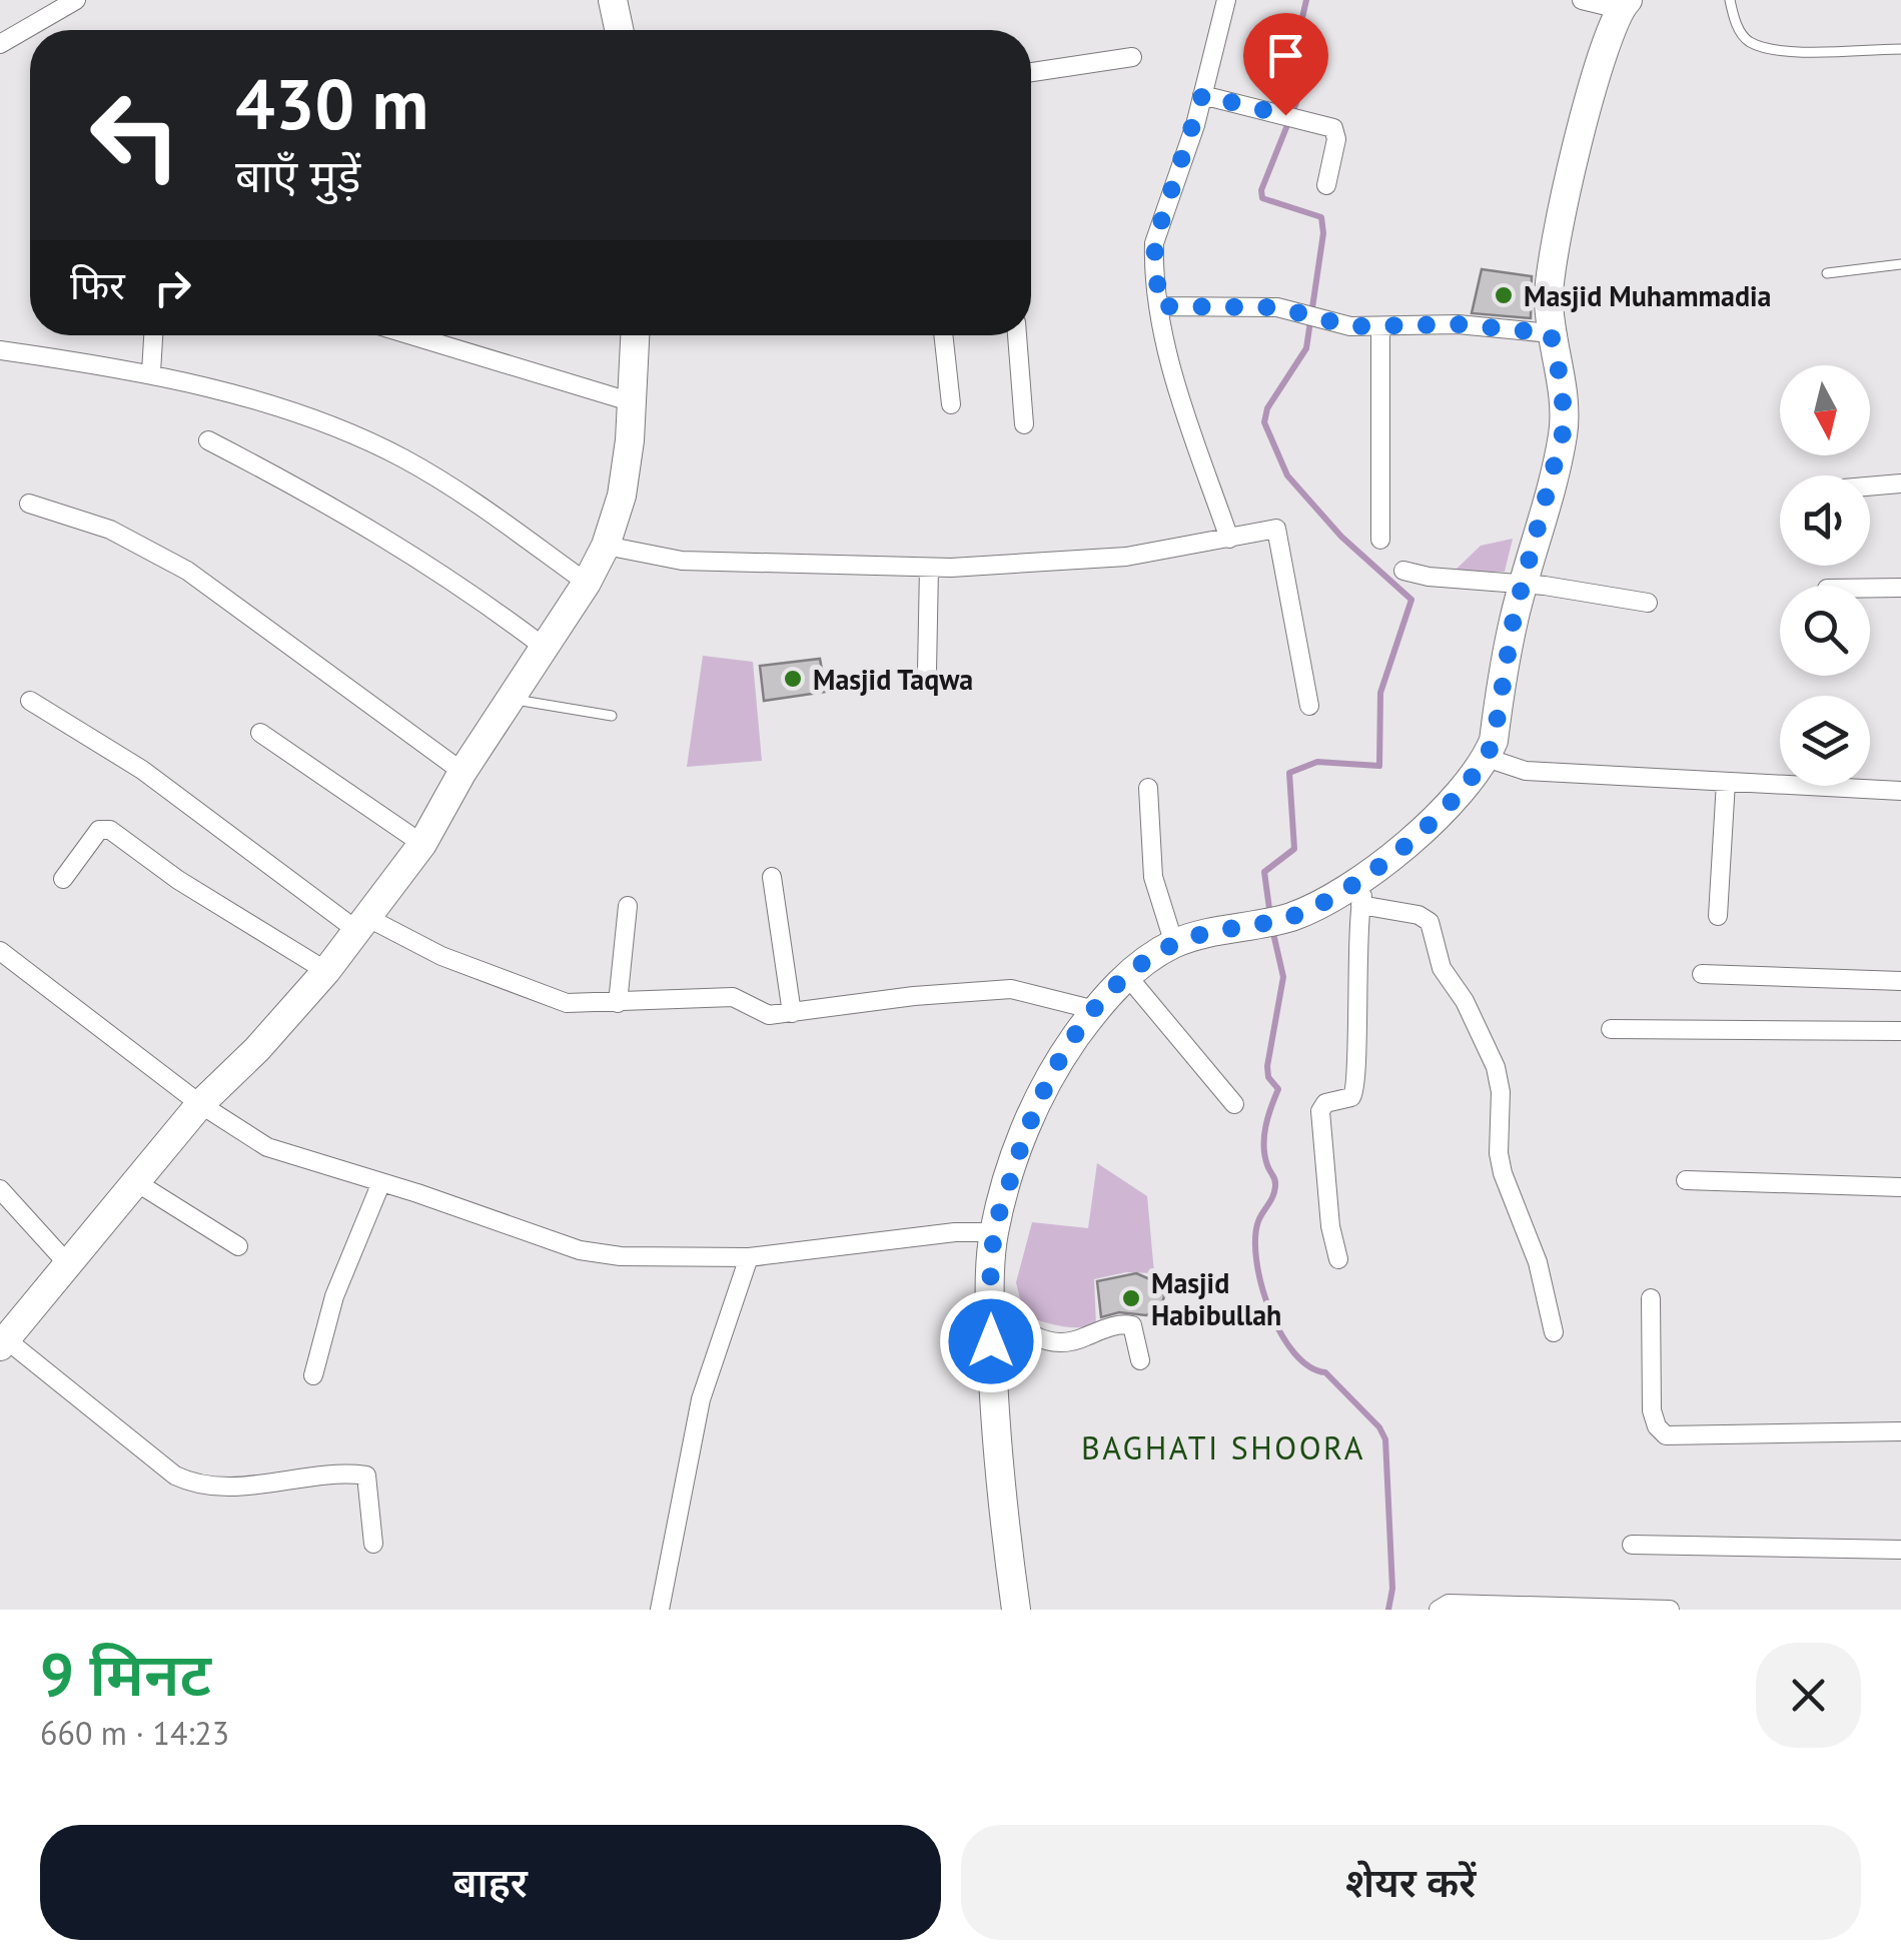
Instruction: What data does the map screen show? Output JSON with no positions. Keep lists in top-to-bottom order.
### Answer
{
  "districts": ["BAGHATI SHOORA"],
  "places": ["Masjid Muhammadia", "Masjid Taqwa", "Masjid Habibullah"],
  "north": "bottom",
  "page": {
    "turn": ["430 m", "बाएँ मुड़ें"],
    "then": "फिर",
    "heading": ["9 मिनट", "660 m · 14:23"],
    "buttons": ["बाहर", "शेयर करें"]
  }
}
